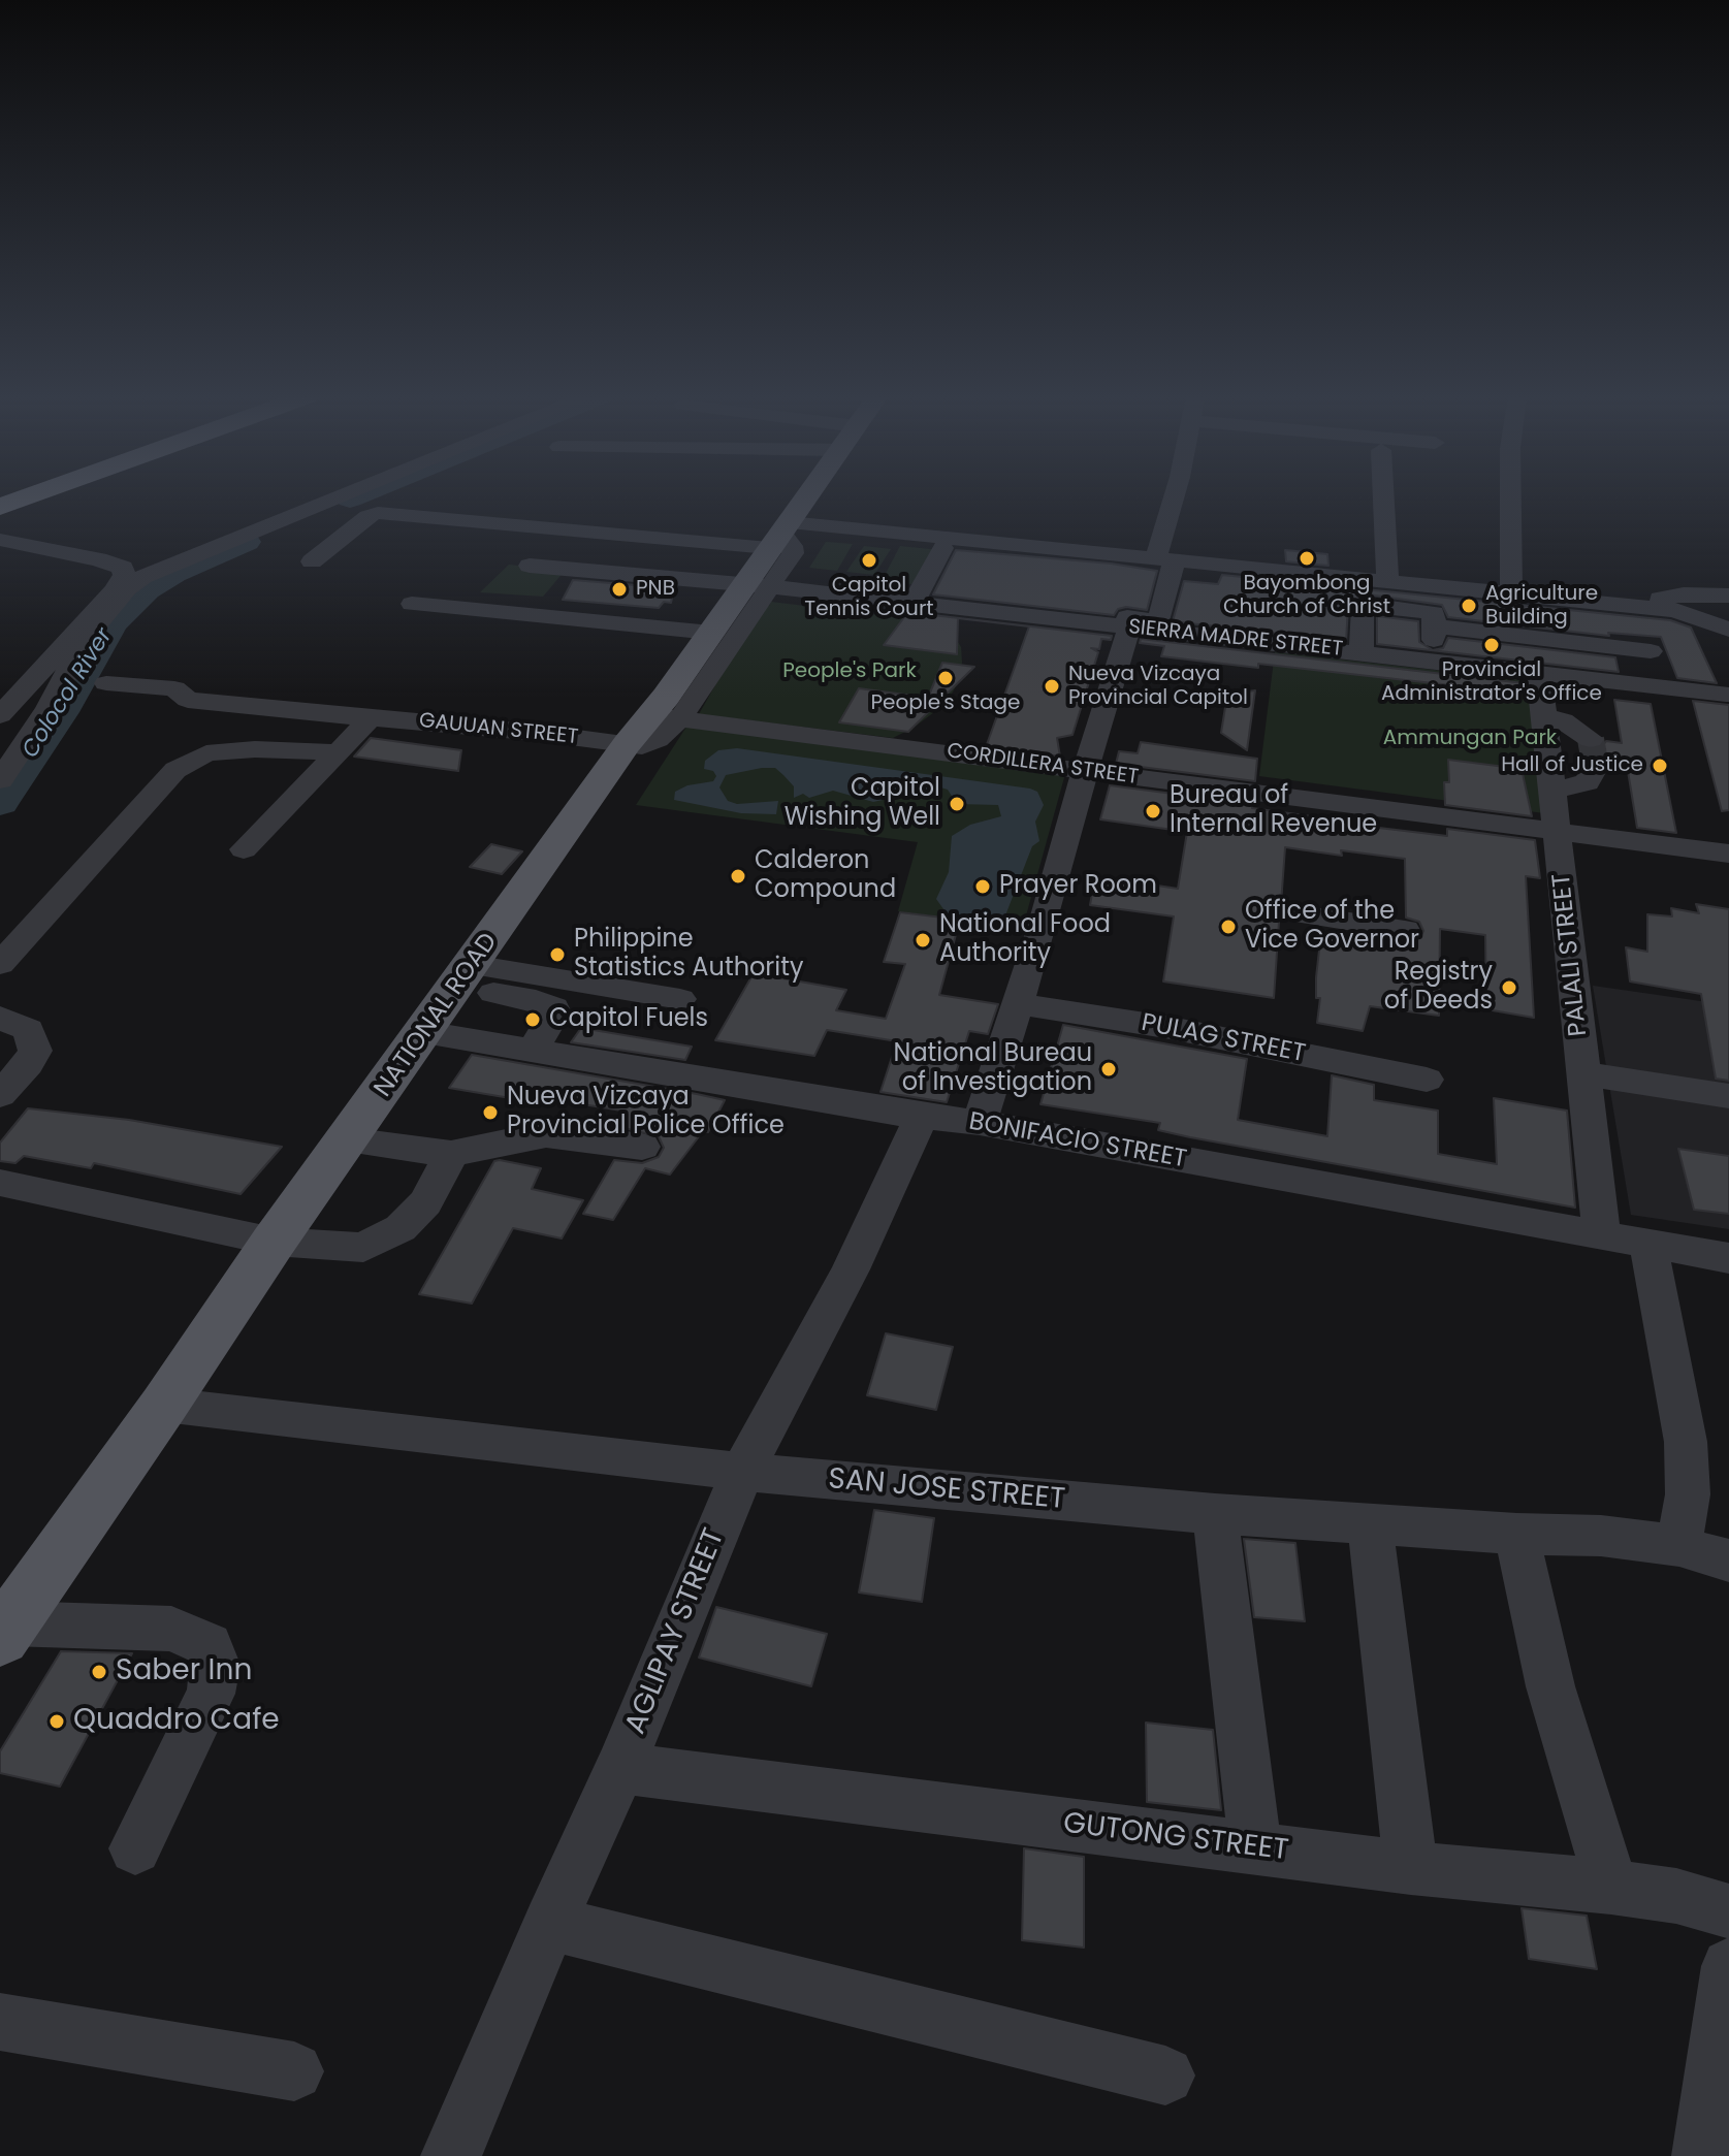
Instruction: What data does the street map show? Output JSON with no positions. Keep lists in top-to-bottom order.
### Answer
{
  "streets": {
    "main road": ["NATIONAL ROAD"],
    "street": [
      "SIERRA MADRE STREET",
      "GAUUAN STREET",
      "CORDILLERA STREET",
      "PALALI STREET",
      "PULAG STREET",
      "BONIFACIO STREET",
      "SAN JOSE STREET",
      "AGLIPAY STREET",
      "GUTONG STREET"
    ]
  },
  "crossings": [
    ["SIERRA MADRE STREET", "PALALI STREET"],
    ["SIERRA MADRE STREET", "NATIONAL ROAD"],
    ["GAUUAN STREET", "CORDILLERA STREET"],
    ["GAUUAN STREET", "NATIONAL ROAD"],
    ["CORDILLERA STREET", "PALALI STREET"],
    ["CORDILLERA STREET", "NATIONAL ROAD"],
    ["PALALI STREET", "BONIFACIO STREET"],
    ["NATIONAL ROAD", "BONIFACIO STREET"],
    ["NATIONAL ROAD", "SAN JOSE STREET"],
    ["BONIFACIO STREET", "AGLIPAY STREET"],
    ["SAN JOSE STREET", "AGLIPAY STREET"],
    ["AGLIPAY STREET", "GUTONG STREET"]
  ],
  "water": ["Colocol River"],
  "parks": ["People's Park", "Ammungan Park"],
  "places": [
    "Bayombong Church of Christ",
    "Capitol Tennis Court",
    "PNB",
    "Agriculture Building",
    "Provincial Administrator's Office",
    "People's Stage",
    "Nueva Vizcaya Provincial Capitol",
    "Hall of Justice",
    "Capitol Wishing Well",
    "Bureau of Internal Revenue",
    "Calderon Compound",
    "Prayer Room",
    "Office of the Vice Governor",
    "National Food Authority",
    "Philippine Statistics Authority",
    "Registry of Deeds",
    "Capitol Fuels",
    "National Bureau of Investigation",
    "Nueva Vizcaya Provincial Police Office",
    "Saber Inn",
    "Quaddro Cafe"
  ]
}
